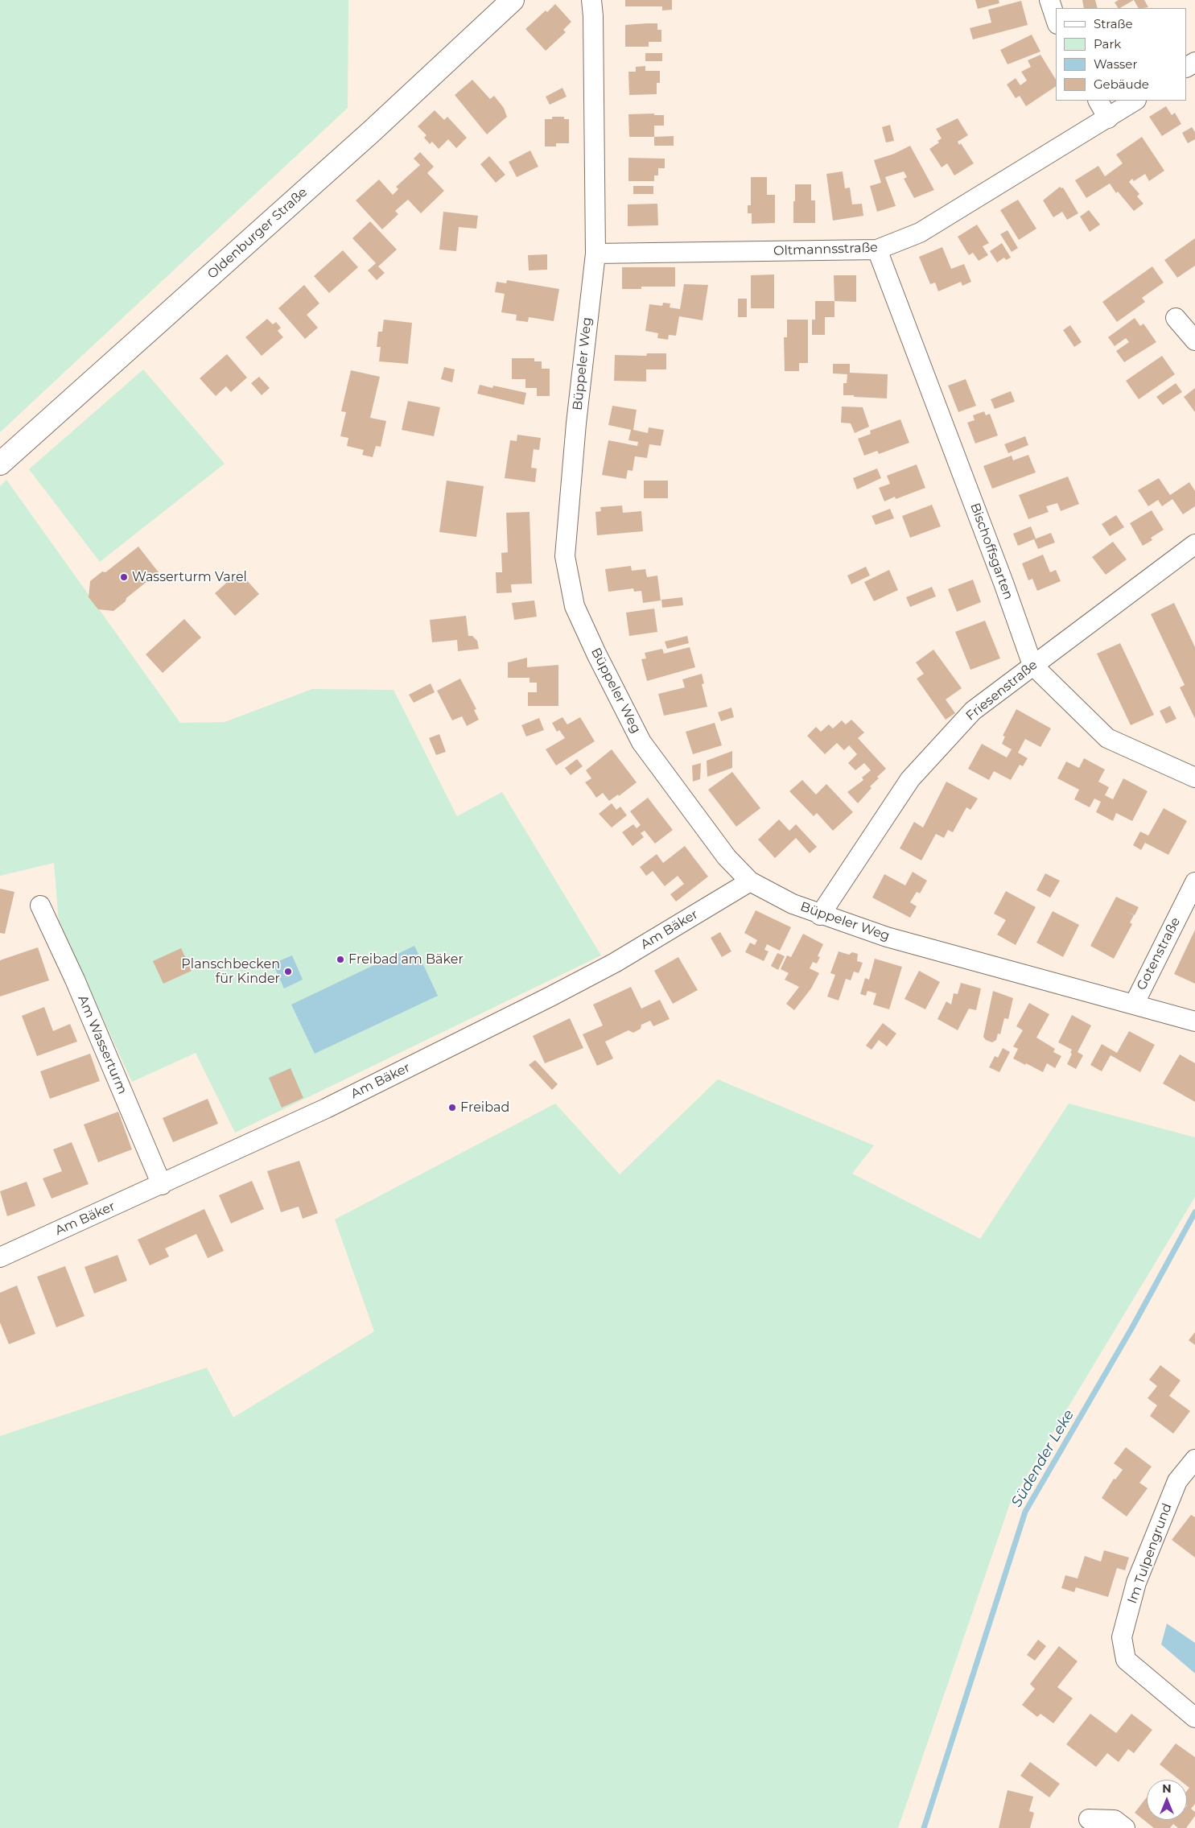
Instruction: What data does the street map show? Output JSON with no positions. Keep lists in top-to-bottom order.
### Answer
{
  "streets": {
    "main road": ["Oldenburger Straße"],
    "street": [
      "Oltmannsstraße",
      "Büppeler Weg",
      "Bischoffsgarten",
      "Friesenstraße",
      "Am Bäker",
      "Gotenstraße",
      "Am Wasserturm",
      "Im Tulpengrund"
    ]
  },
  "crossings": [
    ["Oltmannsstraße", "Büppeler Weg"],
    ["Oltmannsstraße", "Bischoffsgarten"],
    ["Büppeler Weg", "Friesenstraße"],
    ["Büppeler Weg", "Am Bäker"],
    ["Büppeler Weg", "Gotenstraße"],
    ["Bischoffsgarten", "Friesenstraße"],
    ["Am Bäker", "Am Wasserturm"]
  ],
  "water": ["Südender Leke"],
  "places": [
    "Wasserturm Varel",
    "Freibad am Bäker",
    "Planschbecken für Kinder",
    "Freibad"
  ],
  "legend": [
    "Straße",
    "Park",
    "Wasser",
    "Gebäude"
  ],
  "north": "top"
}
